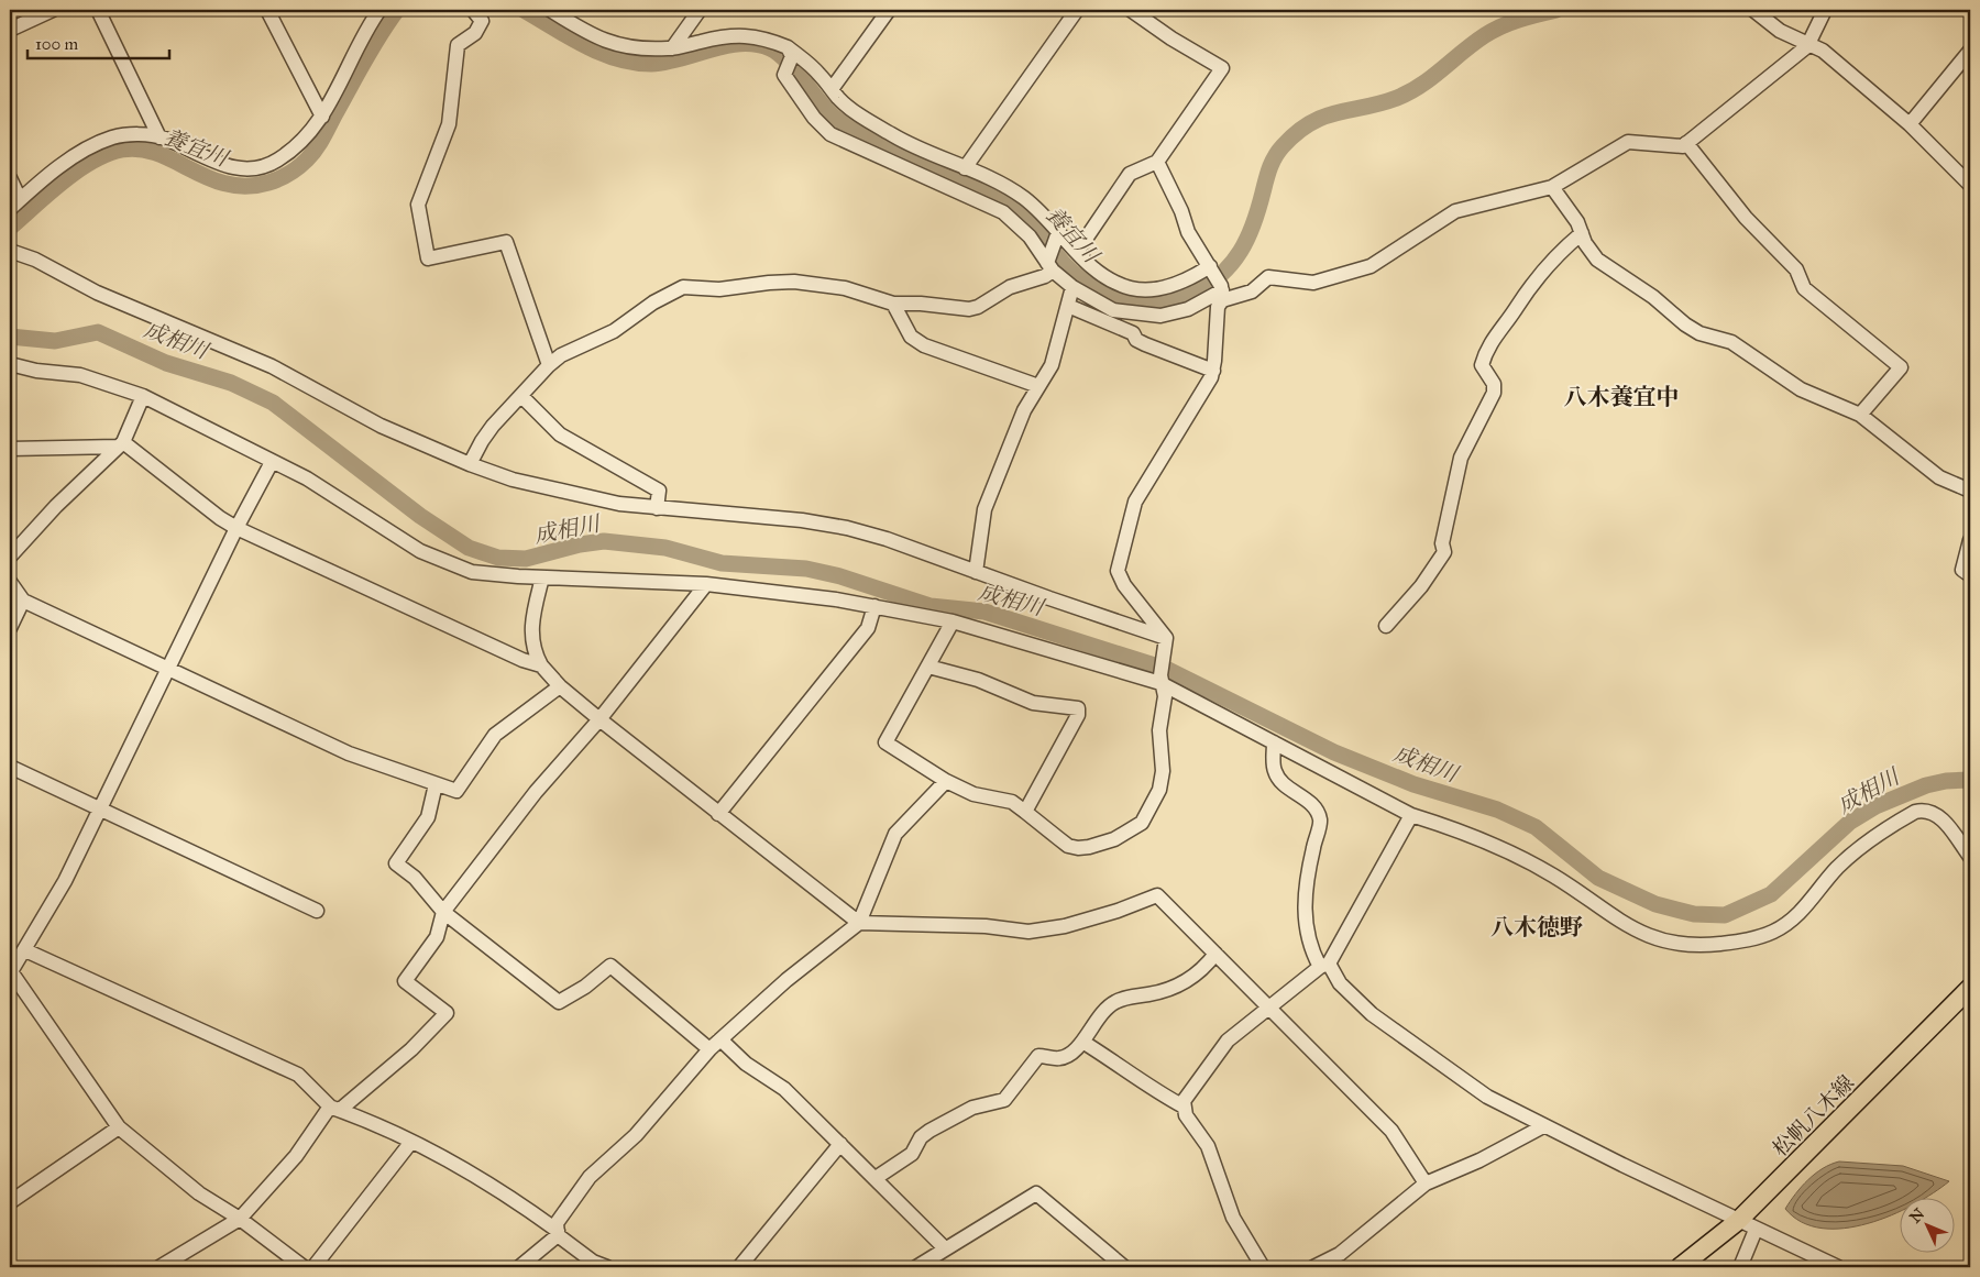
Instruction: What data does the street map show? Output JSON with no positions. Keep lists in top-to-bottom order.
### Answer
{
  "streets": {
    "main road": ["松帆八木線"]
  },
  "districts": ["八木養宜中", "八木徳野"],
  "water": ["養宜川", "成相川"],
  "scale_bar": "100 m",
  "north": "top left"
}
